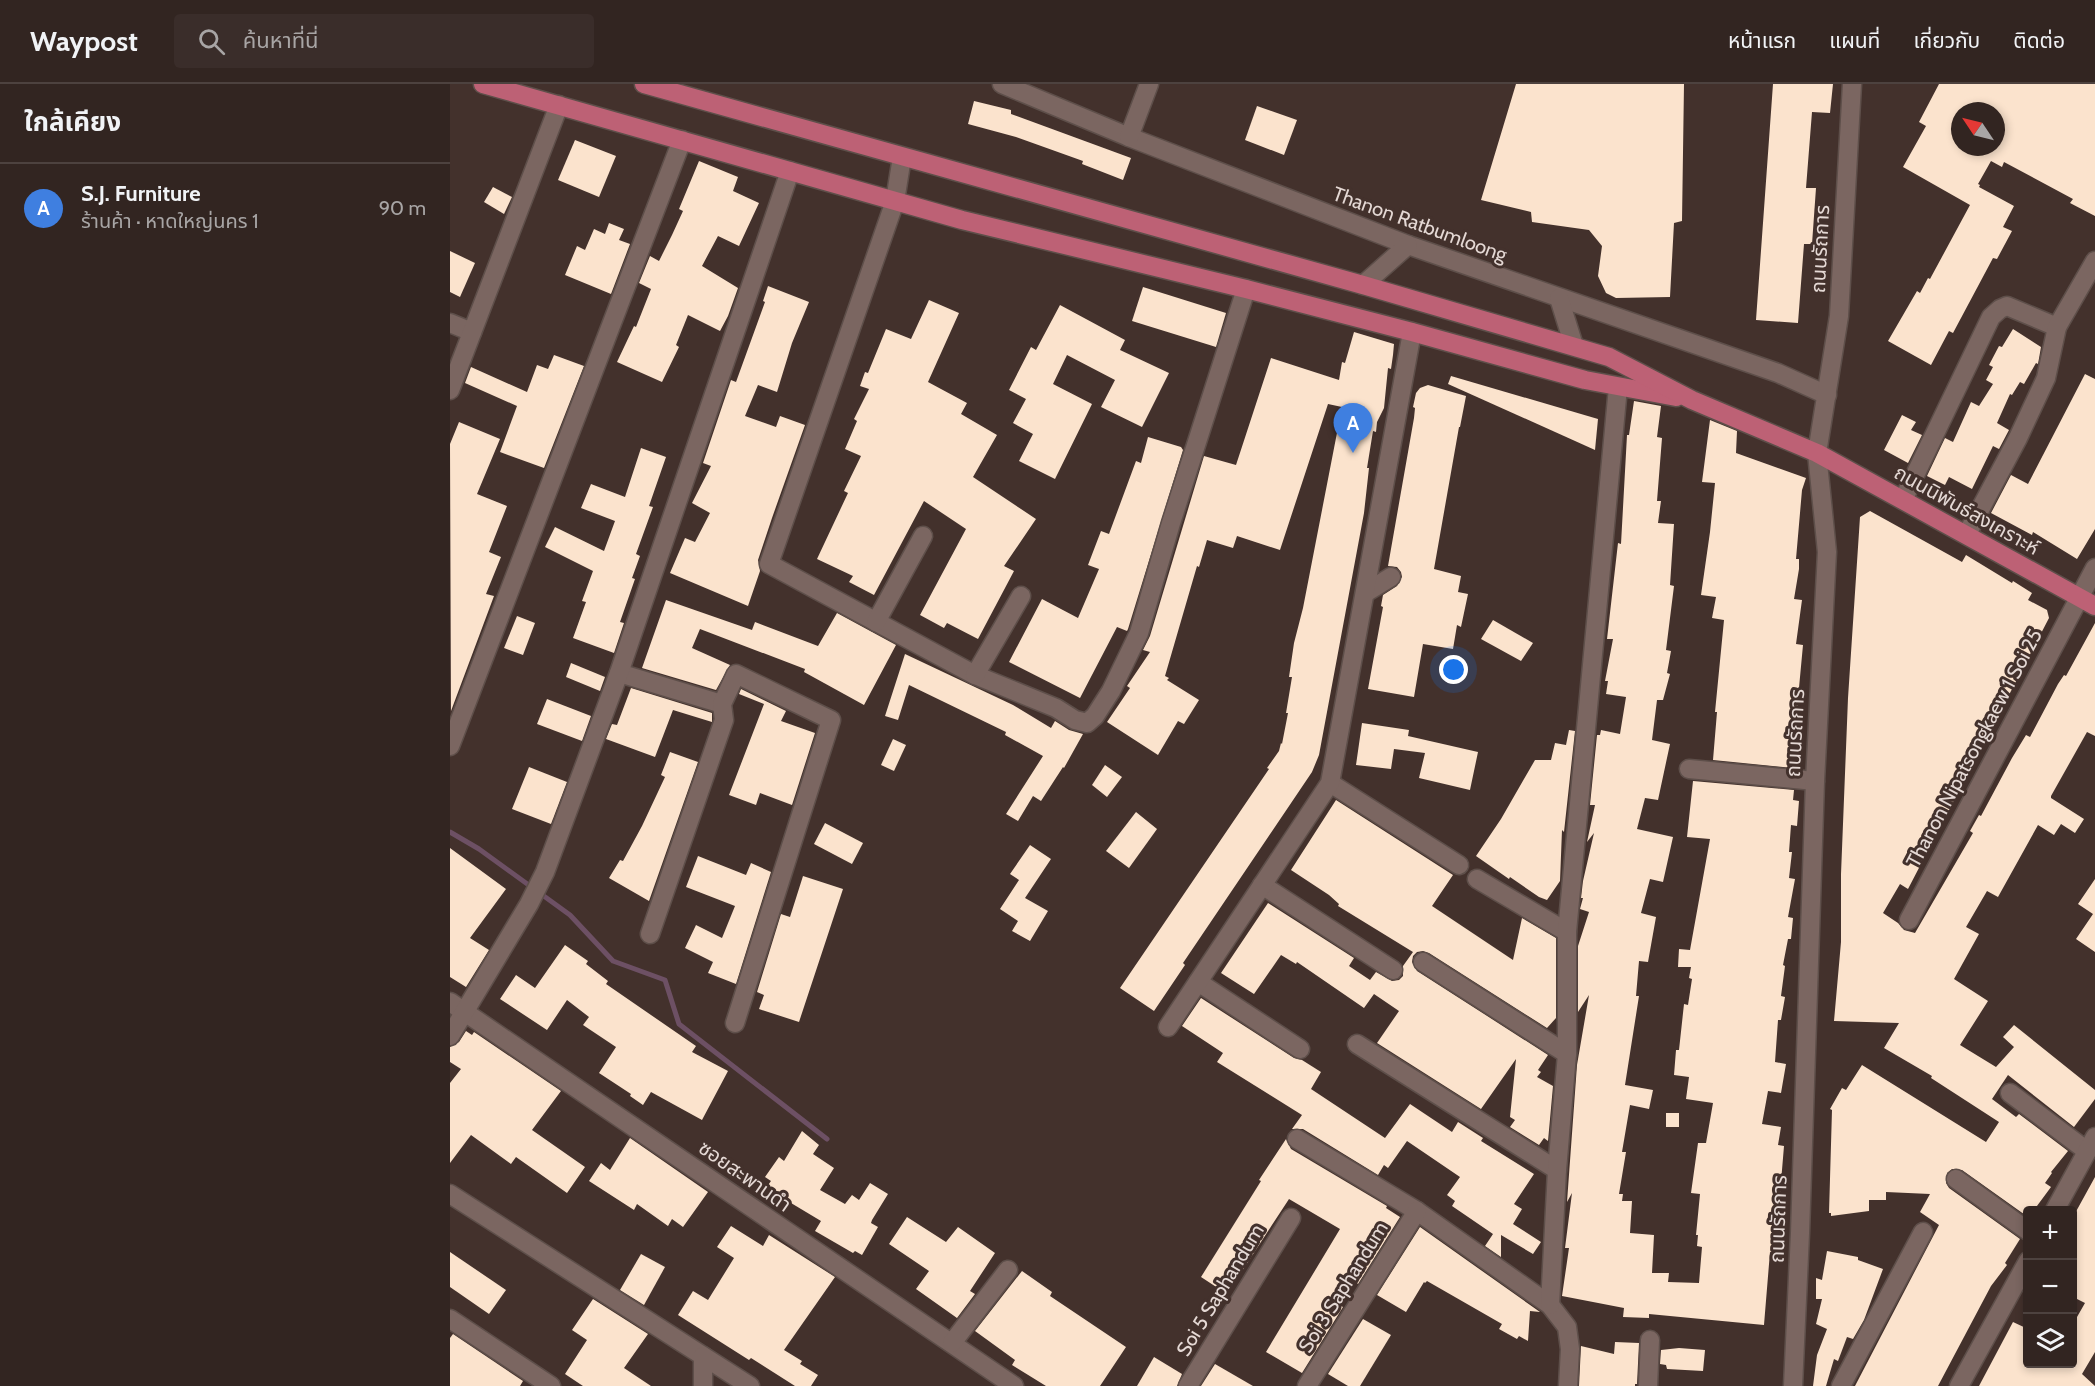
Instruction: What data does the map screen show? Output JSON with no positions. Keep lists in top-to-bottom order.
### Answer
{
  "streets": {
    "main road": ["ถนนนิพันธ์สงเคราะห์"],
    "street": [
      "Thanon Ratbumloong",
      "ถนนรัถการ",
      "Thanon Nipatsongkaew 1 Soi 25",
      "ซอยสะพานดำ",
      "Soi 3 Saphandum",
      "Soi 5 Saphandum"
    ]
  },
  "crossings": [
    ["Thanon Ratbumloong", "ถนนรัถการ"],
    ["ถนนรัถการ", "ถนนนิพันธ์สงเคราะห์"],
    ["ถนนนิพันธ์สงเคราะห์", "Thanon Nipatsongkaew 1 Soi 25"]
  ],
  "north": "top left",
  "page": {
    "header": "Waypost",
    "search": "ค้นหาที่นี่",
    "nav": [
      "หน้าแรก",
      "แผนที่",
      "เกี่ยวกับ",
      "ติดต่อ"
    ],
    "heading": "ใกล้เคียง",
    "list": [
      {
        "mark": "A",
        "name": "S.J. Furniture",
        "note": "ร้านค้า · หาดใหญ่นคร 1",
        "value": "90 m"
      }
    ],
    "pins": "A",
    "map_buttons": ["+", "−"]
  }
}
